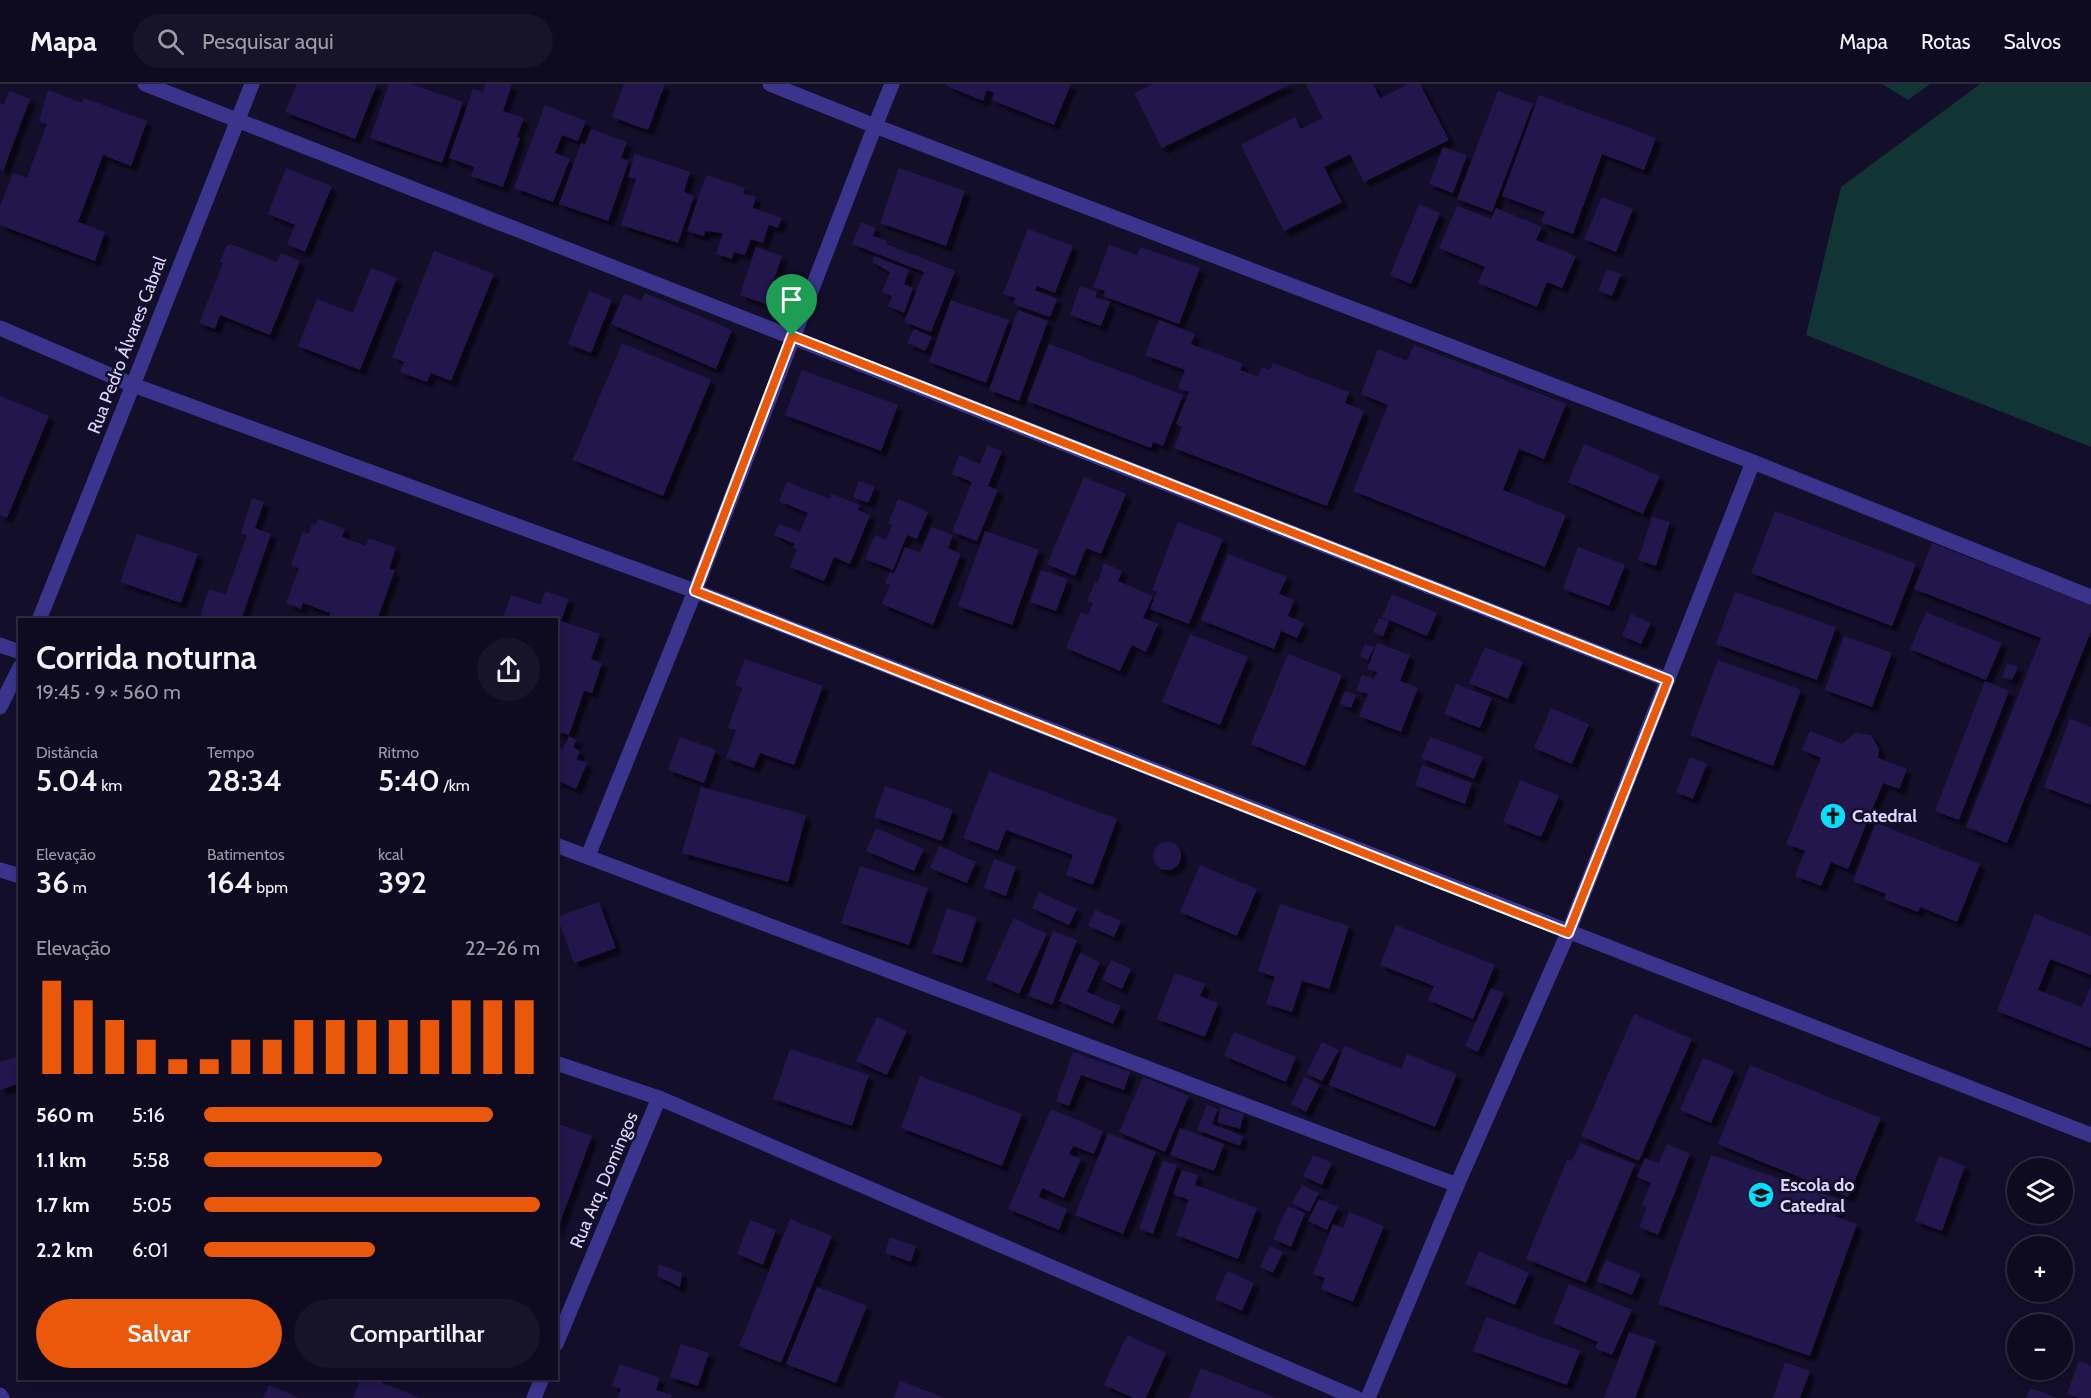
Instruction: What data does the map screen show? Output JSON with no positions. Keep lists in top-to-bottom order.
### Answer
{
  "streets": {
    "street": ["Rua Pedro Álvares Cabral", "Rua Arq. Domingos"]
  },
  "places": {
    "church": ["Catedral"],
    "school or university": ["Escola do Catedral"]
  },
  "page": {
    "header": "Mapa",
    "search": "Pesquisar aqui",
    "nav": ["Mapa", "Rotas", "Salvos"],
    "heading": ["Corrida noturna", "19:45 · 9 × 560 m"],
    "stats": [
      ["Distância", "5.04 km"],
      ["Tempo", "28:34"],
      ["Ritmo", "5:40 /km"],
      ["Elevação", "36 m"],
      ["Batimentos", "164 bpm"],
      ["kcal", "392"]
    ],
    "chart": ["Elevação", "22–26 m"],
    "list": [
      {
        "name": "560 m",
        "note": "5:16"
      },
      {
        "name": "1.1 km",
        "note": "5:58"
      },
      {
        "name": "1.7 km",
        "note": "5:05"
      },
      {
        "name": "2.2 km",
        "note": "6:01"
      }
    ],
    "map_buttons": ["+", "−"],
    "buttons": ["Salvar", "Compartilhar"]
  }
}
